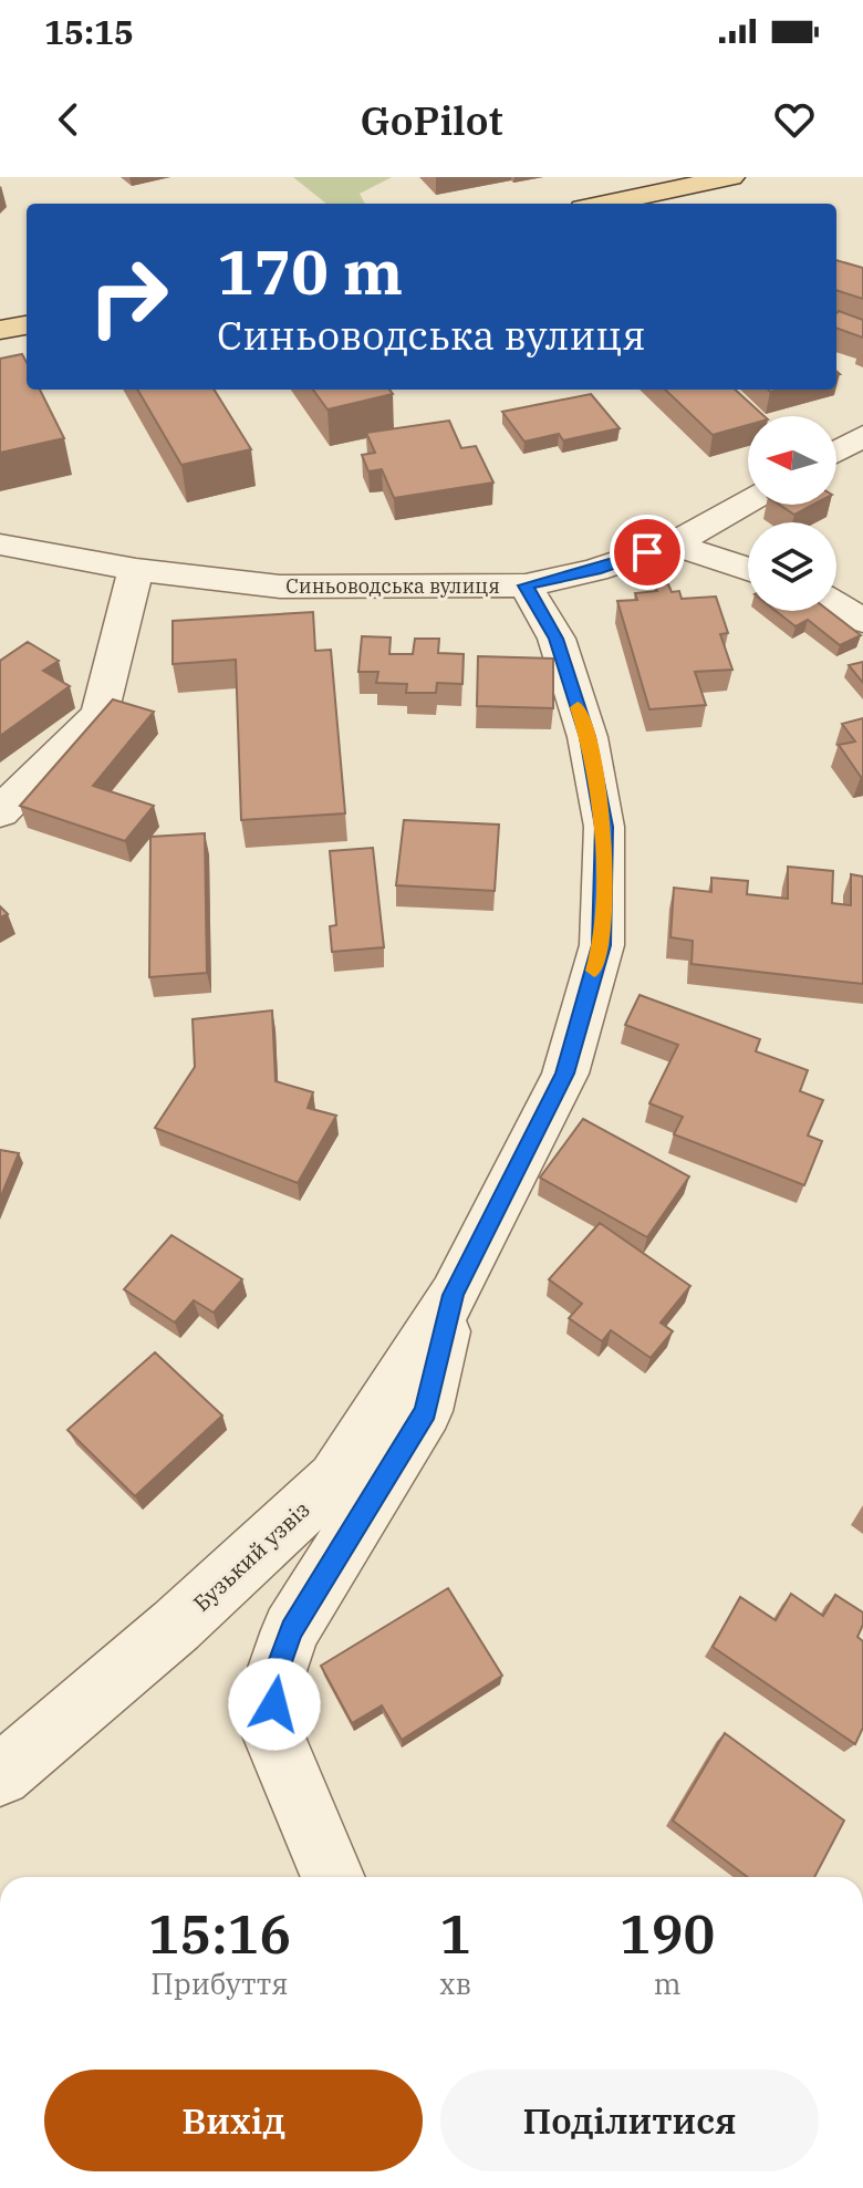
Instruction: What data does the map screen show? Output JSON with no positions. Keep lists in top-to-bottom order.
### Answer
{
  "streets": {
    "street": ["Синьоводська вулиця", "Бузький узвіз"]
  },
  "crossings": [
    ["Синьоводська вулиця", "Бузький узвіз"]
  ],
  "north": "left",
  "page": {
    "status": "15:15",
    "header": "GoPilot",
    "turn": ["170 m", "Синьоводська вулиця"],
    "eta": [
      "15:16",
      "Прибуття",
      "1",
      "хв",
      "190",
      "m"
    ],
    "buttons": ["Вихід", "Поділитися"]
  }
}
